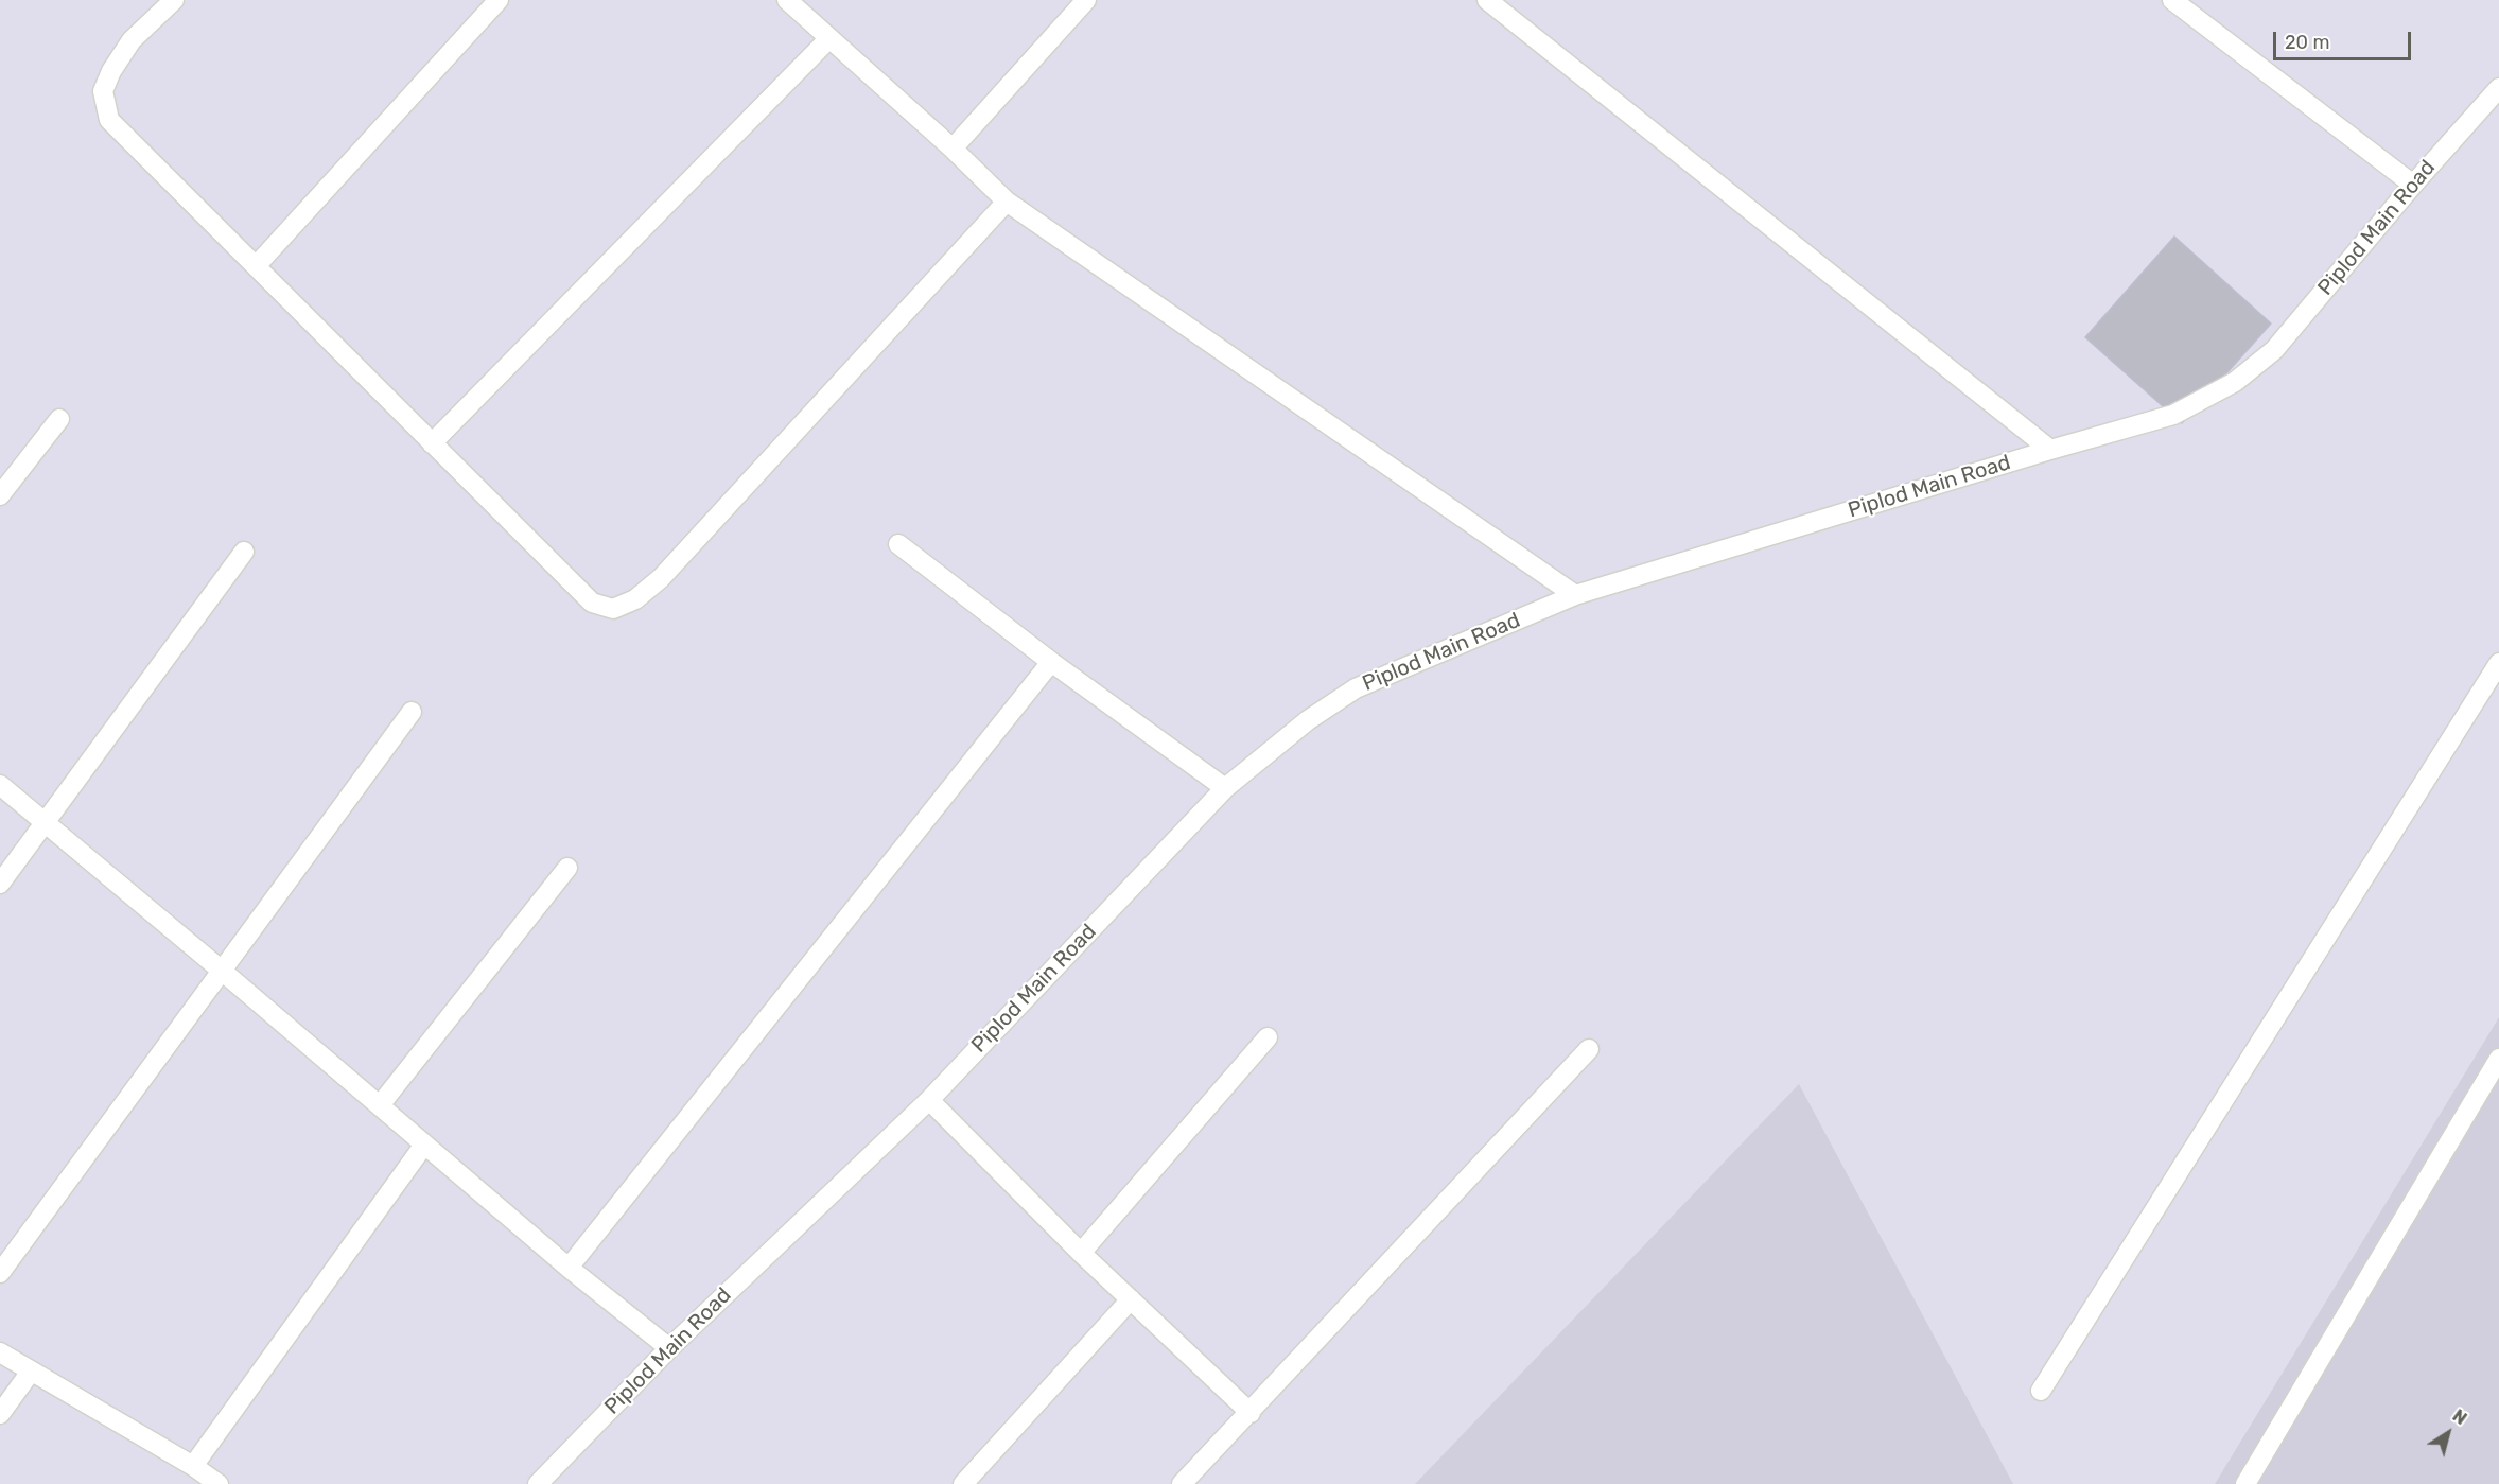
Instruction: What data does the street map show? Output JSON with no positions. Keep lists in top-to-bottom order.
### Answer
{
  "streets": {
    "street": ["Piplod Main Road"]
  },
  "scale_bar": "20 m",
  "north": "top right"
}
